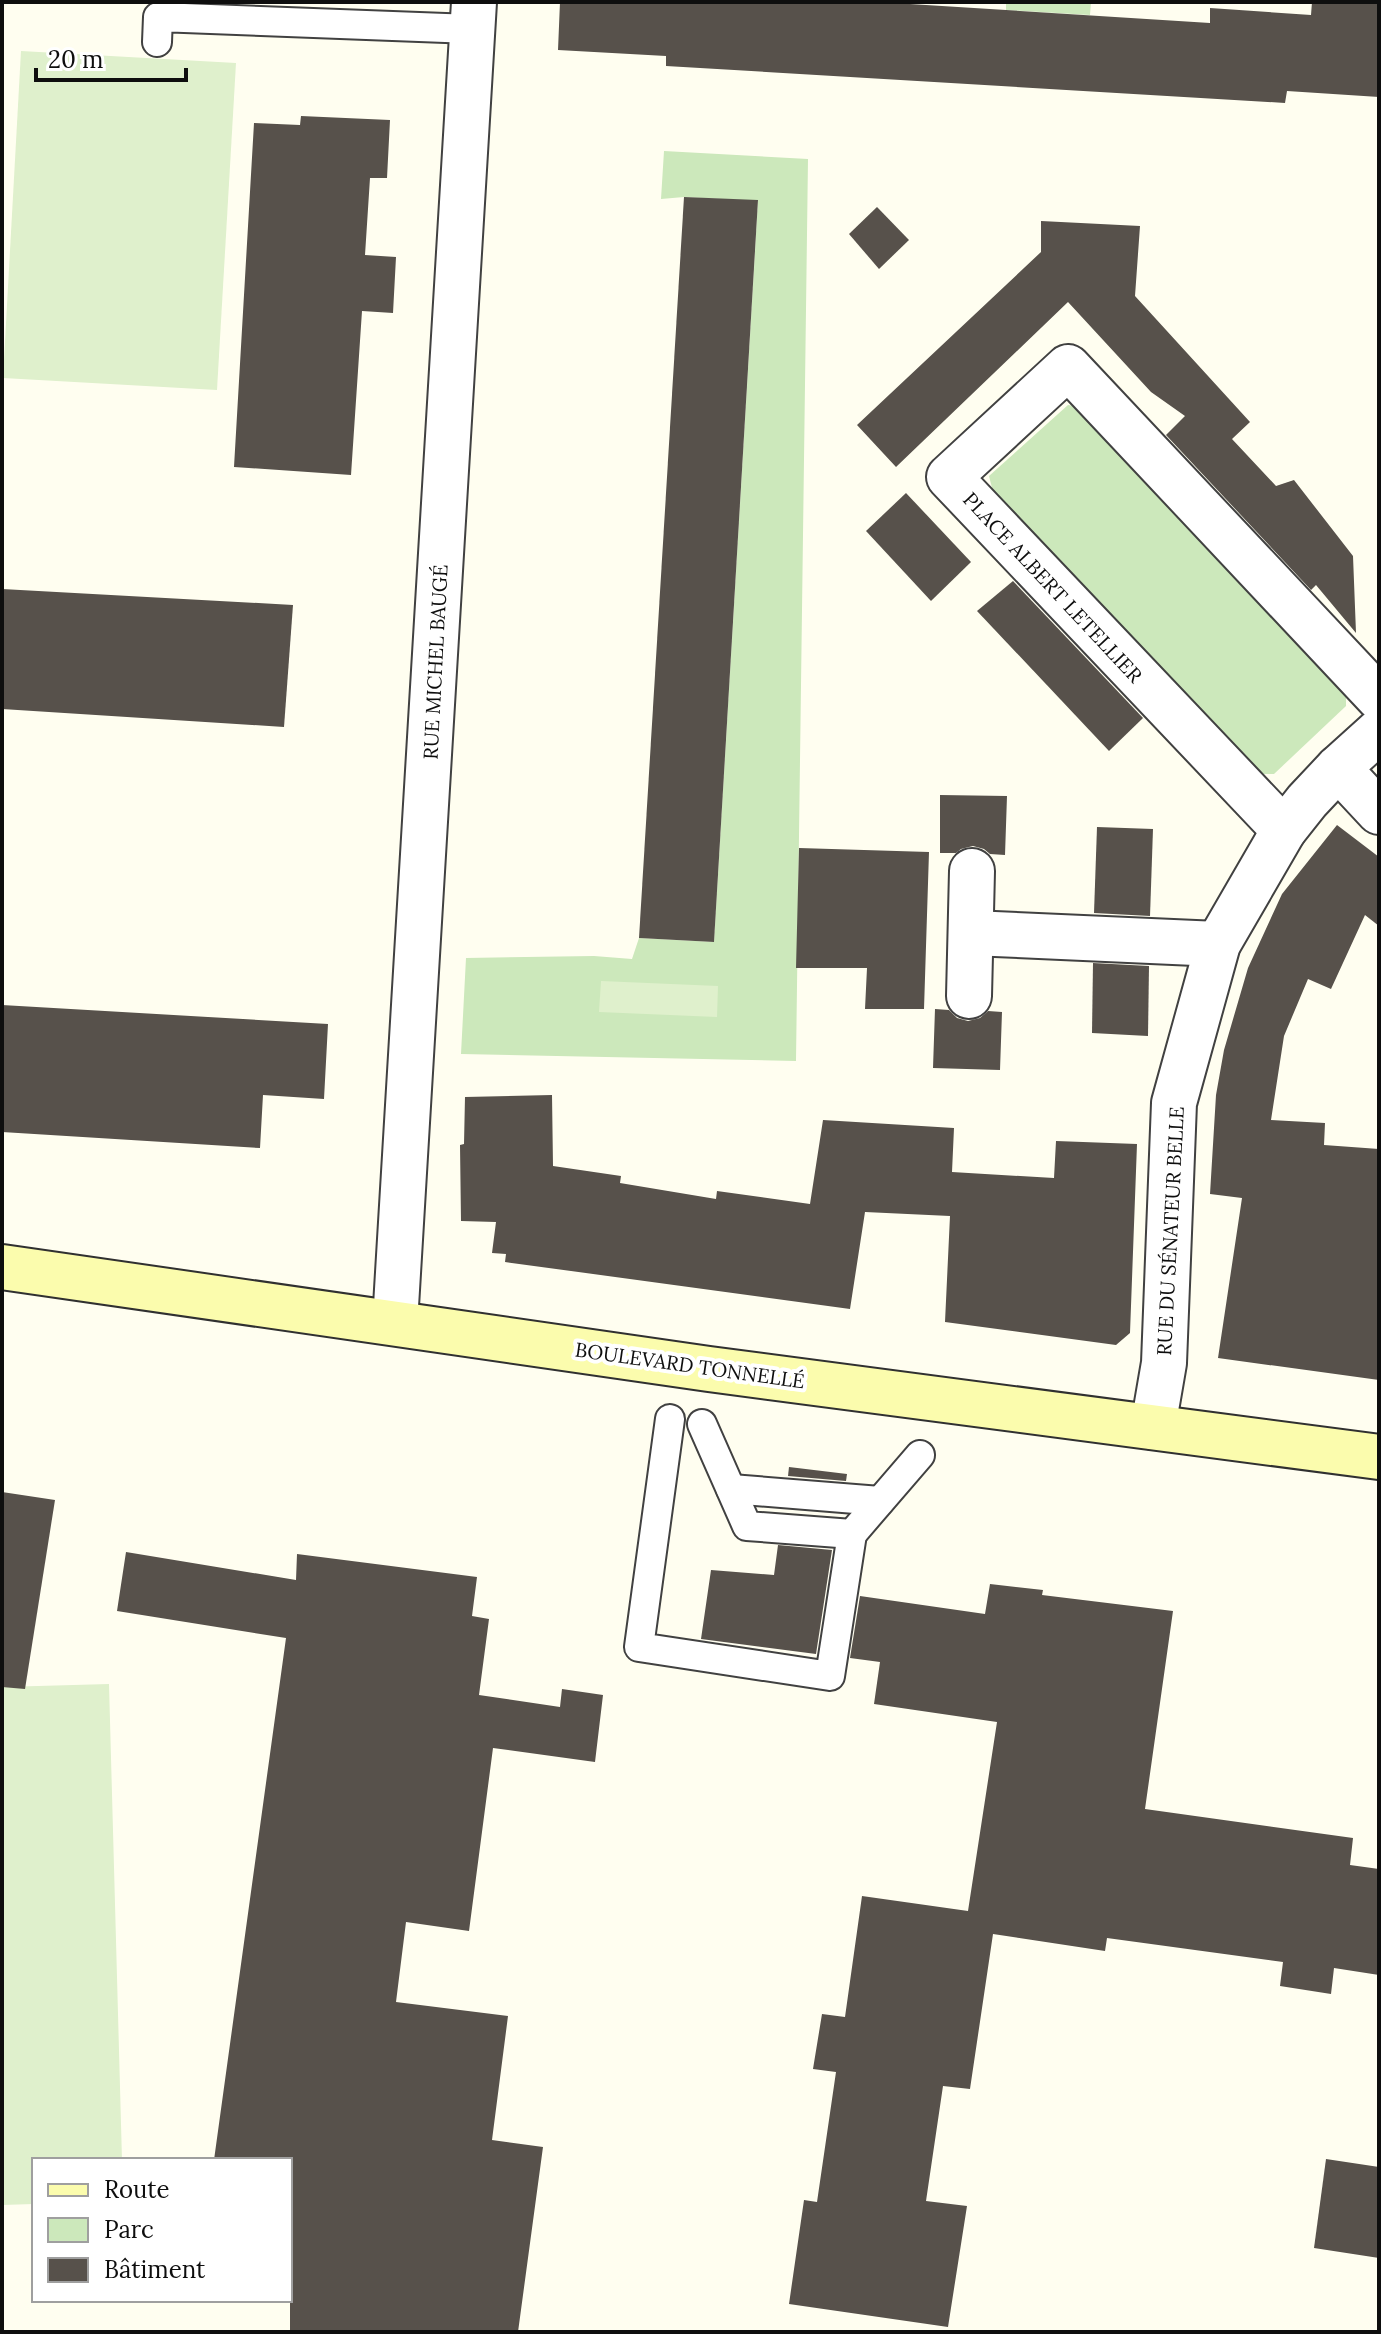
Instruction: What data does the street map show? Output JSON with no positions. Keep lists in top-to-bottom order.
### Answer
{
  "streets": {
    "main road": ["BOULEVARD TONNELLÉ"],
    "street": ["PLACE ALBERT LETELLIER", "RUE MICHEL BAUGÉ", "RUE DU SÉNATEUR BELLE"]
  },
  "crossings": [
    ["PLACE ALBERT LETELLIER", "RUE DU SÉNATEUR BELLE"],
    ["RUE MICHEL BAUGÉ", "BOULEVARD TONNELLÉ"],
    ["RUE DU SÉNATEUR BELLE", "BOULEVARD TONNELLÉ"]
  ],
  "legend": ["Route", "Parc", "Bâtiment"],
  "scale_bar": "20 m"
}
